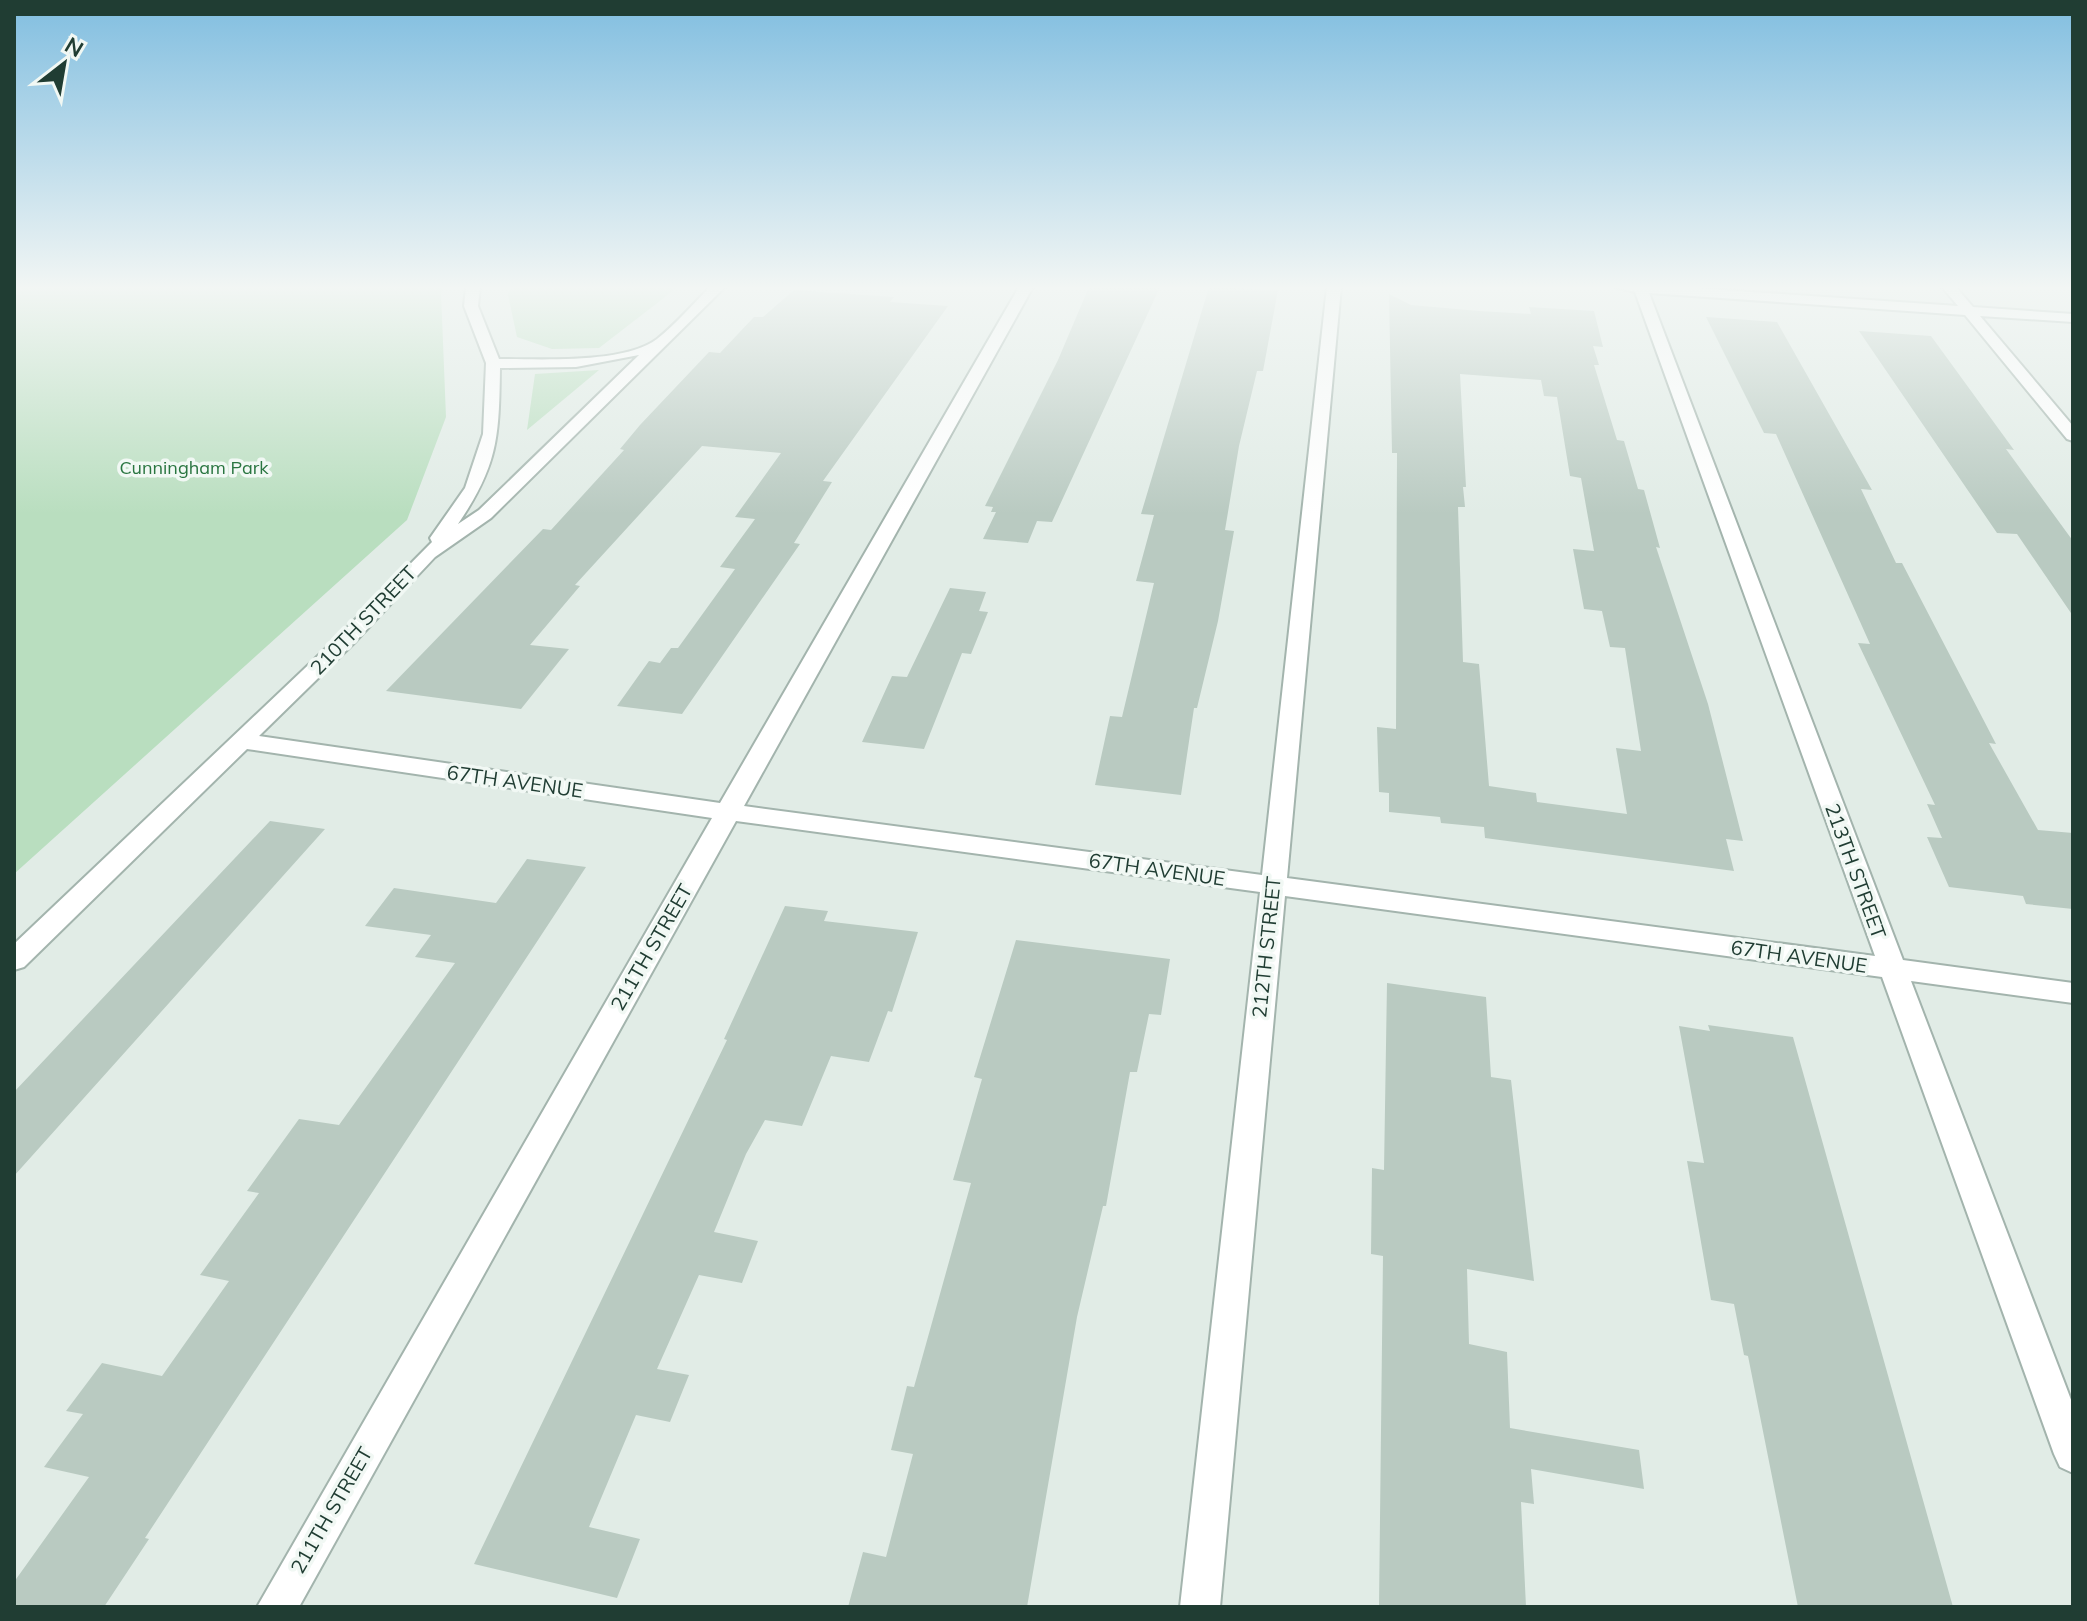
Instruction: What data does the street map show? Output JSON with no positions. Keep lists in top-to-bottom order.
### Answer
{
  "streets": {
    "street": [
      "210TH STREET",
      "67TH AVENUE",
      "213TH STREET",
      "211TH STREET",
      "212TH STREET"
    ]
  },
  "crossings": [
    ["210TH STREET", "67TH AVENUE"],
    ["67TH AVENUE", "213TH STREET"],
    ["67TH AVENUE", "211TH STREET"],
    ["67TH AVENUE", "212TH STREET"]
  ],
  "parks": ["Cunningham Park"],
  "north": "top right"
}
